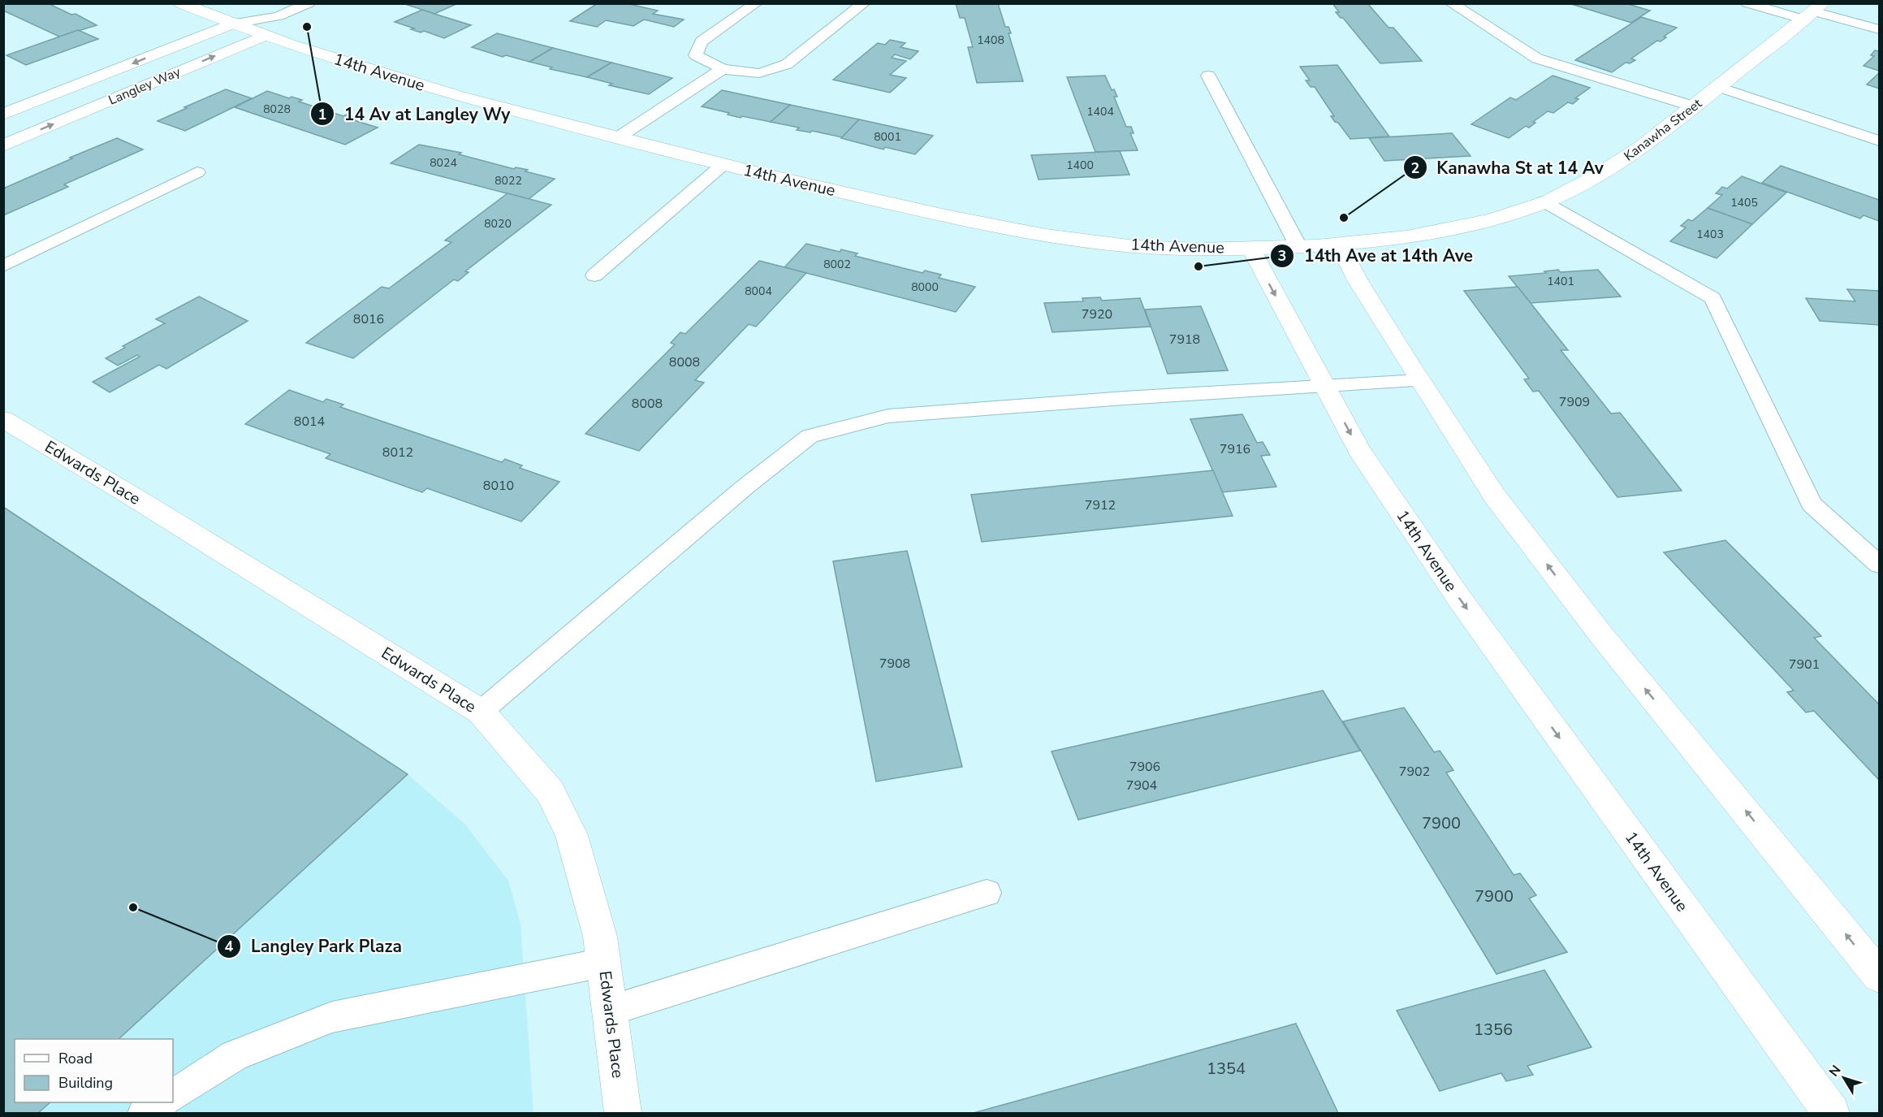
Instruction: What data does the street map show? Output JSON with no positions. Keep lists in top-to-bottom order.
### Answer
{
  "streets": {
    "street": [
      "14th Avenue",
      "Langley Way",
      "Kanawha Street",
      "Edwards Place"
    ]
  },
  "crossings": [
    ["14th Avenue", "Langley Way"],
    ["14th Avenue", "Kanawha Street"]
  ],
  "places": [
    "14 Av at Langley Wy",
    "Kanawha St at 14 Av",
    "14th Ave at 14th Ave",
    "Langley Park Plaza"
  ],
  "house_numbers": [
    "1408",
    "8028",
    "1404",
    "8001",
    "8024",
    "1400",
    "8022",
    "1405",
    "8020",
    "1403",
    "8002",
    "1401",
    "8000",
    "8004",
    "7920",
    "8016",
    "7918",
    "8008",
    "7909",
    "8008",
    "8014",
    "7916",
    "8012",
    "8010",
    "7912",
    "7908",
    "7901",
    "7906",
    "7902",
    "7904",
    "7900",
    "7900",
    "1356",
    "1354"
  ],
  "legend": ["Road", "Building"],
  "north": "top left"
}
